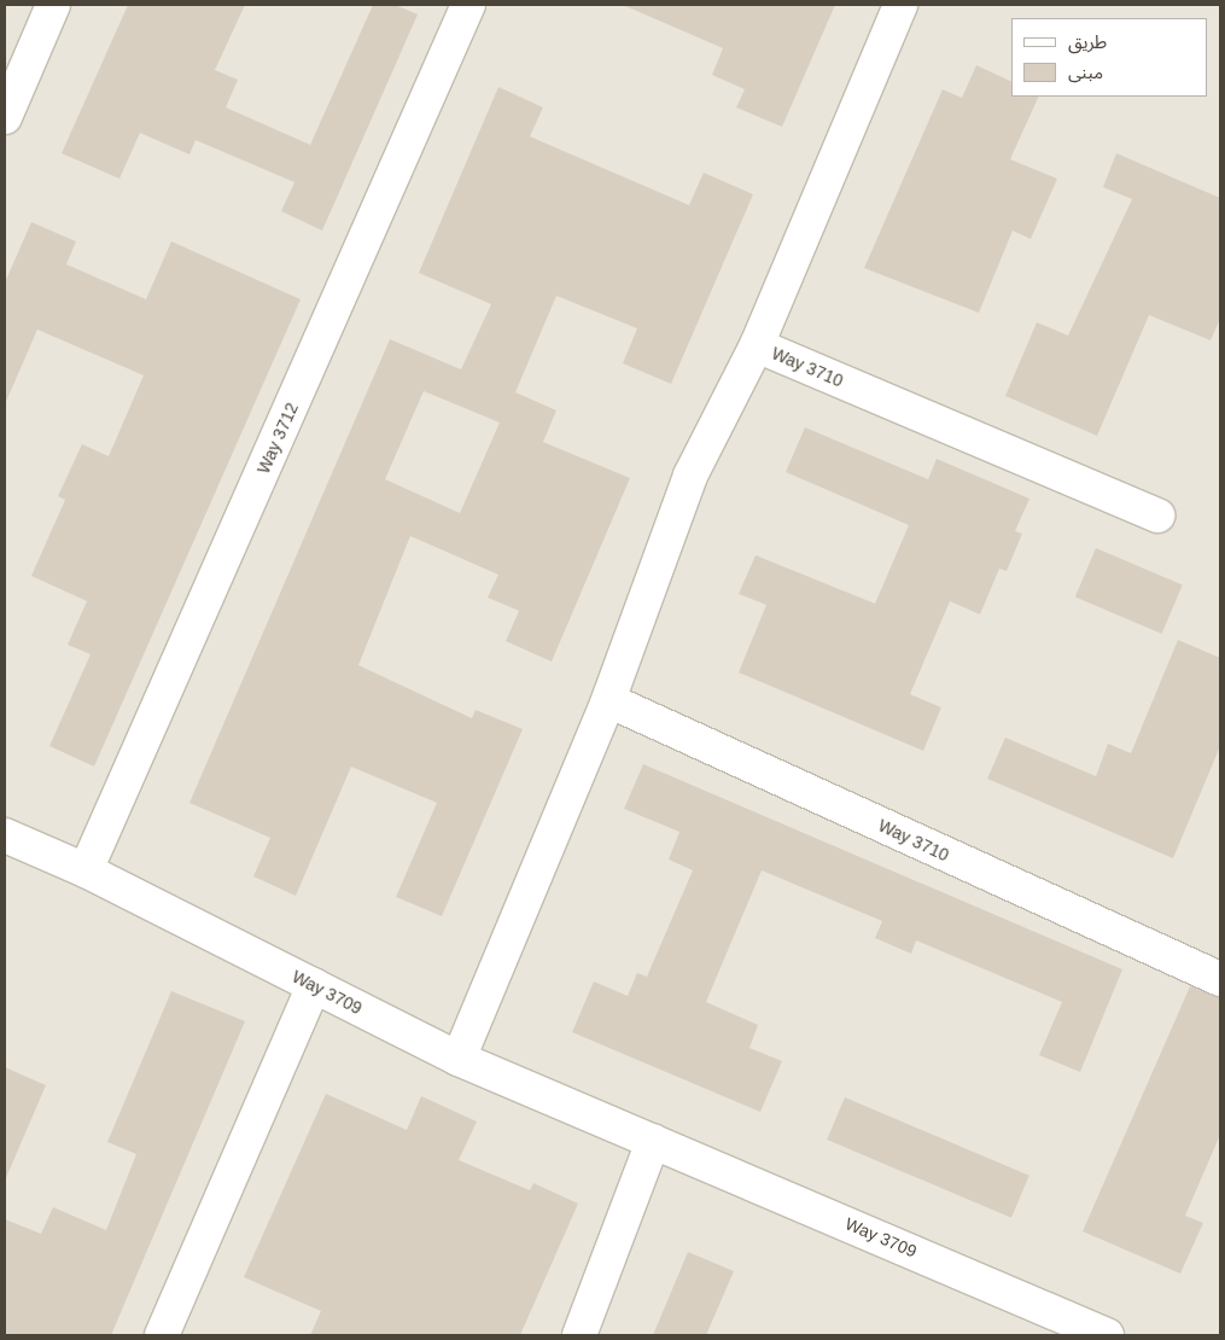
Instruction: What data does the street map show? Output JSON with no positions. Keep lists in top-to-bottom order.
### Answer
{
  "streets": {
    "street": ["Way 3710", "Way 3712", "Way 3709"]
  },
  "crossings": [
    ["Way 3710", "Way 3709"],
    ["Way 3712", "Way 3709"]
  ],
  "legend": ["طريق", "مبنى"]
}
